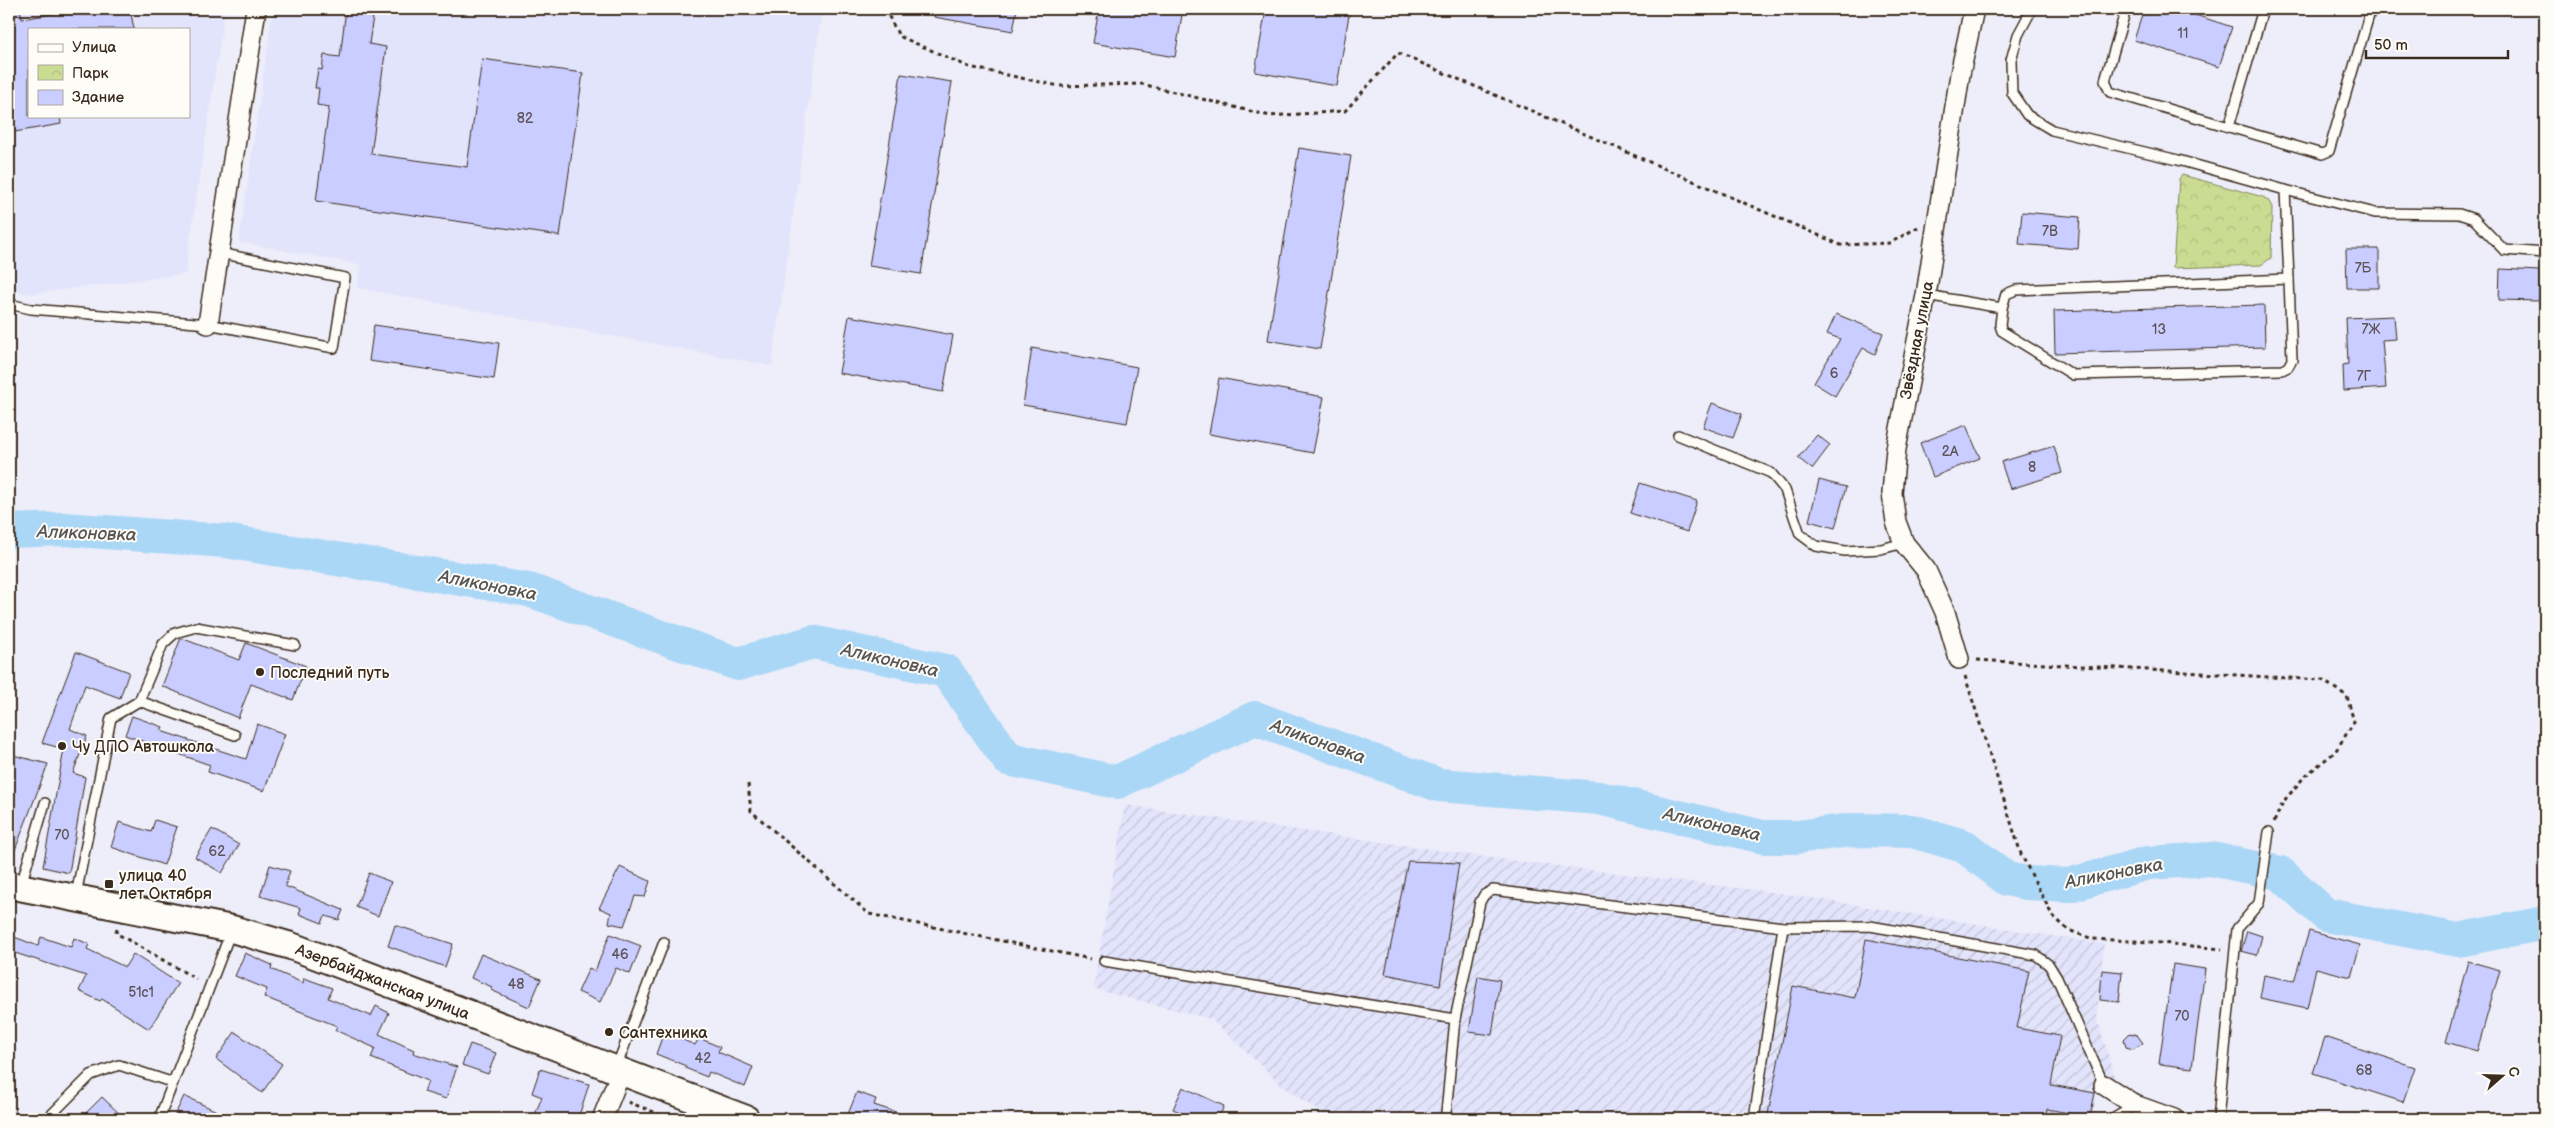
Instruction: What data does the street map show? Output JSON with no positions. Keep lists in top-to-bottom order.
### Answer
{
  "streets": {
    "main road": ["Азербайджанская улица"],
    "street": ["Звёздная улица"]
  },
  "water": ["Аликоновка"],
  "places": {
    "other": ["Последний путь", "Чу ДПО Автошкола", "Сантехника"],
    "transit": ["улица 40 лет Октября"]
  },
  "house_numbers": [
    "11",
    "82",
    "7В",
    "7Б",
    "13",
    "7Ж",
    "6",
    "7Г",
    "2А",
    "8",
    "70",
    "62",
    "46",
    "48",
    "51с1",
    "70",
    "42",
    "68"
  ],
  "legend": ["Улица", "Парк", "Здание"],
  "scale_bar": "50 m",
  "north": "right"
}
